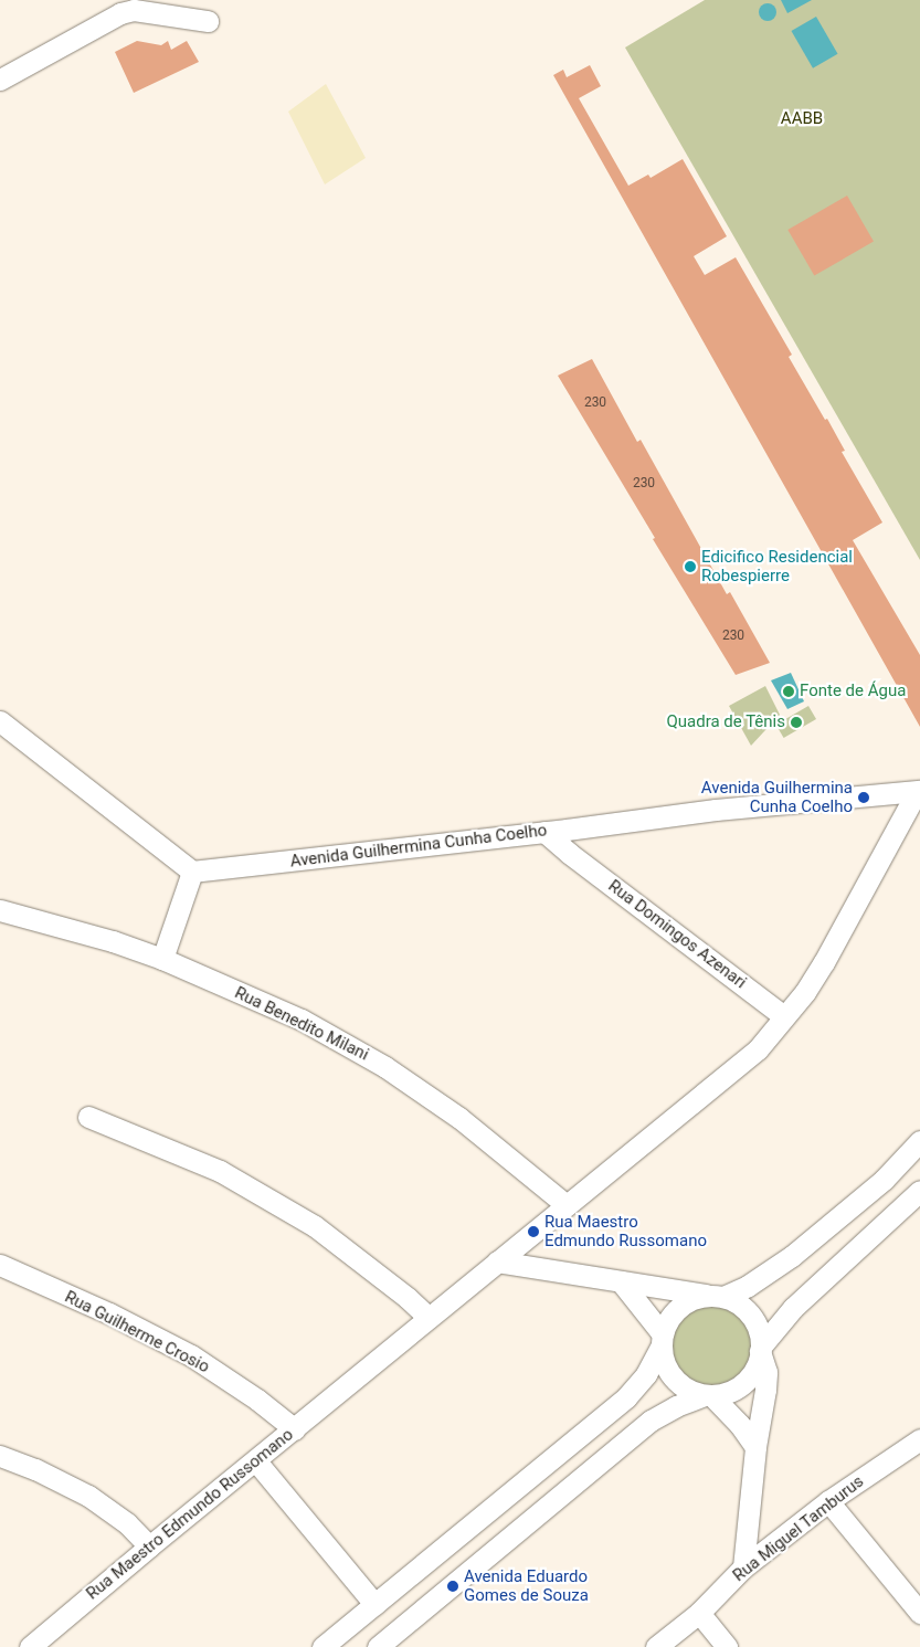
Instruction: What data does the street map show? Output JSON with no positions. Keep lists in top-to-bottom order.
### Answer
{
  "streets": {
    "street": [
      "Avenida Guilhermina Cunha Coelho",
      "Rua Domingos Azenari",
      "Rua Benedito Milani",
      "Rua Guilherme Crosio",
      "Rua Maestro Edmundo Russomano",
      "Rua Miguel Tamburus"
    ]
  },
  "crossings": [
    ["Avenida Guilhermina Cunha Coelho", "Rua Domingos Azenari"],
    ["Avenida Guilhermina Cunha Coelho", "Rua Maestro Edmundo Russomano"],
    ["Rua Domingos Azenari", "Rua Maestro Edmundo Russomano"],
    ["Rua Benedito Milani", "Rua Maestro Edmundo Russomano"],
    ["Rua Guilherme Crosio", "Rua Maestro Edmundo Russomano"]
  ],
  "parks": ["AABB"],
  "places": [
    "Edicifico Residencial Robespierre",
    "Fonte de Água",
    "Quadra de Tênis",
    "Avenida Guilhermina Cunha Coelho",
    "Rua Maestro Edmundo Russomano",
    "Avenida Eduardo Gomes de Souza"
  ],
  "house_numbers": ["230", "230", "230"]
}
